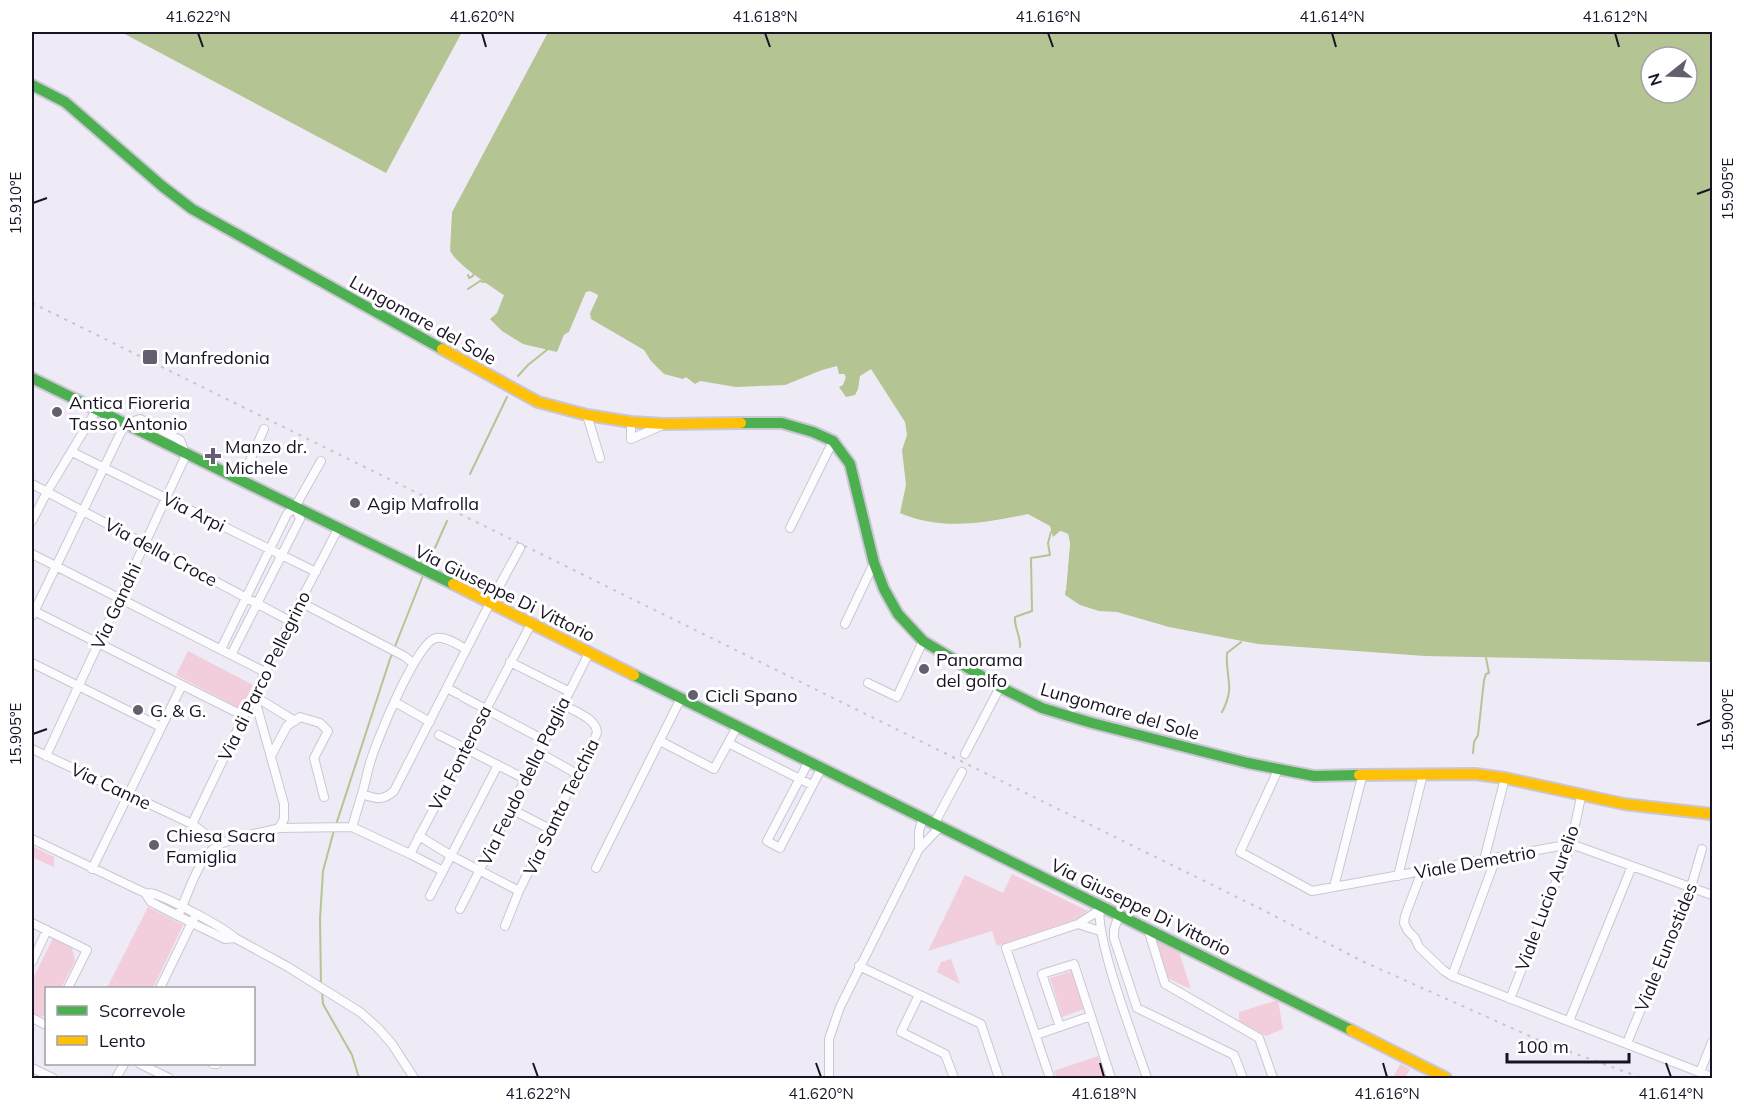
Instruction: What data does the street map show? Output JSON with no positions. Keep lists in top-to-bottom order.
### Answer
{
  "streets": {
    "street": [
      "Lungomare del Sole",
      "Via Arpi",
      "Via della Croce",
      "Via Giuseppe Di Vittorio",
      "Via Gandhi",
      "Via di Parco Pellegrino",
      "Via Fonterosa",
      "Via Feudo della Paglia",
      "Via Canne",
      "Via Santa Tecchia",
      "Viale Demetrio",
      "Viale Lucio Aurelio",
      "Viale Eunostides"
    ]
  },
  "crossings": [
    ["Lungomare del Sole", "Viale Demetrio"],
    ["Lungomare del Sole", "Viale Lucio Aurelio"],
    ["Via Arpi", "Via Gandhi"],
    ["Via Arpi", "Via di Parco Pellegrino"],
    ["Via della Croce", "Via Gandhi"],
    ["Via della Croce", "Via di Parco Pellegrino"],
    ["Via Giuseppe Di Vittorio", "Via Gandhi"],
    ["Via Giuseppe Di Vittorio", "Via di Parco Pellegrino"],
    ["Via Giuseppe Di Vittorio", "Via Fonterosa"],
    ["Via Giuseppe Di Vittorio", "Via Feudo della Paglia"],
    ["Via Gandhi", "Via Canne"],
    ["Via di Parco Pellegrino", "Via Canne"],
    ["Via Feudo della Paglia", "Via Santa Tecchia"],
    ["Viale Demetrio", "Viale Lucio Aurelio"]
  ],
  "places": {
    "transit": ["Manfredonia"],
    "other": [
      "Antica Fioreria Tasso Antonio",
      "Agip Mafrolla",
      "Panorama del golfo",
      "Cicli Spano",
      "G. & G.",
      "Chiesa Sacra Famiglia"
    ],
    "health": ["Manzo dr. Michele"]
  },
  "legend": ["Scorrevole", "Lento"],
  "scale_bar": "100 m",
  "north": "left",
  "coordinates": [
    "41.622°N",
    "41.620°N",
    "41.618°N",
    "41.616°N",
    "41.614°N",
    "41.612°N",
    "15.905°E",
    "15.910°E",
    "15.900°E"
  ]
}
